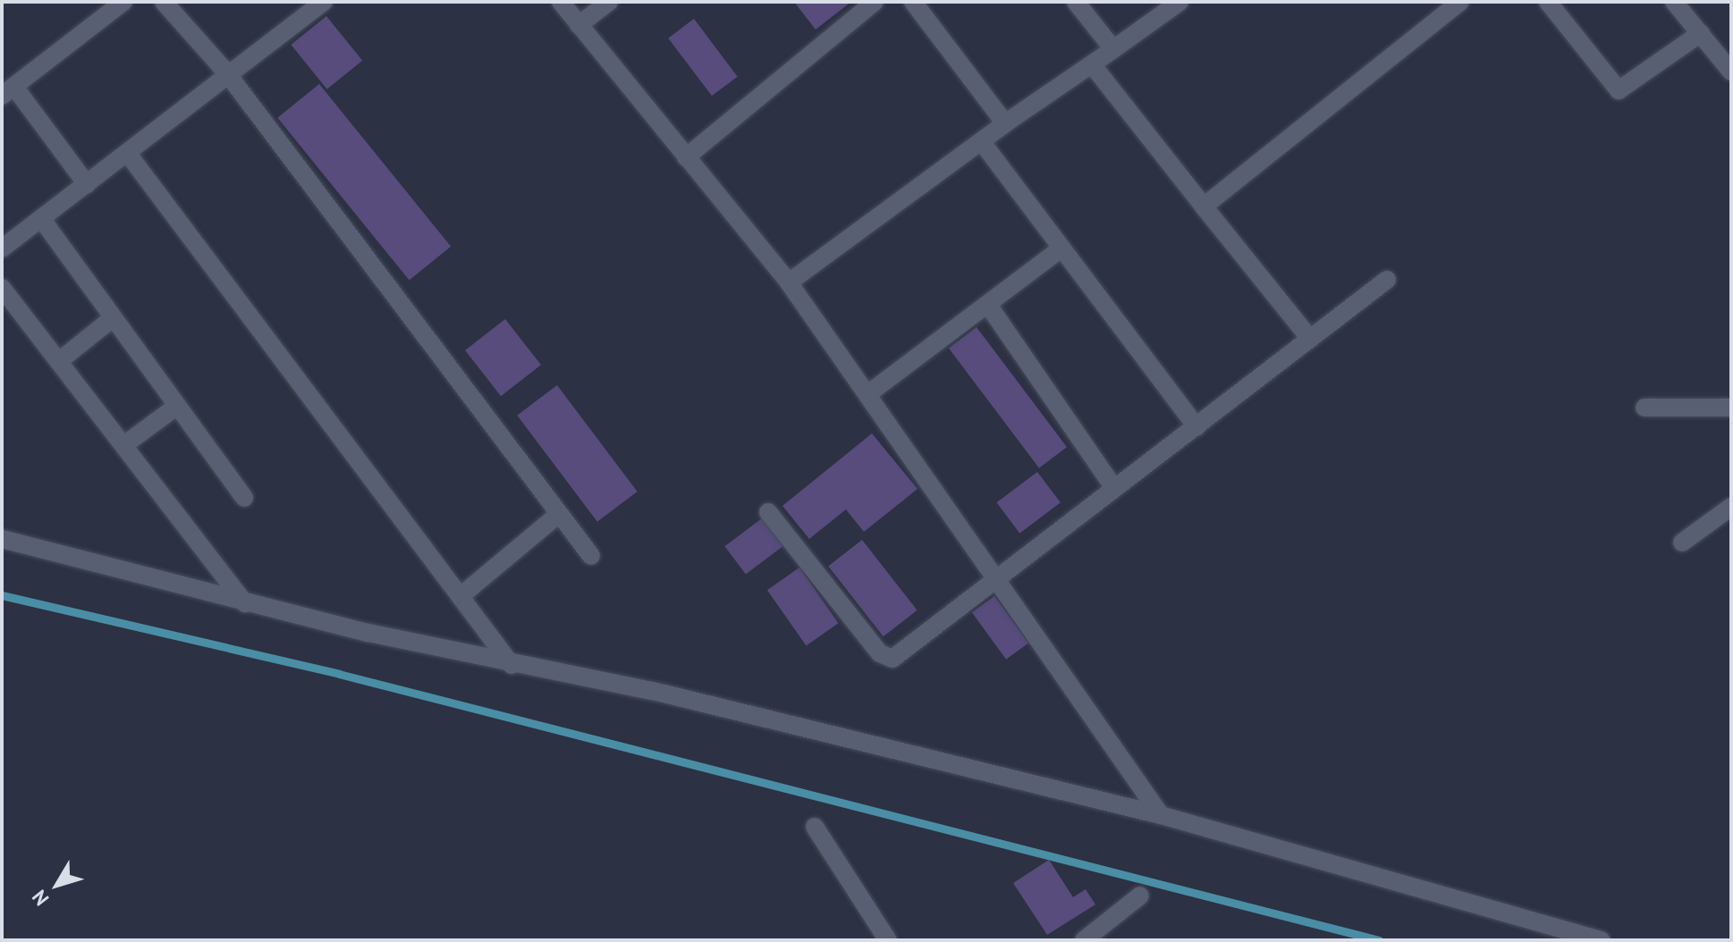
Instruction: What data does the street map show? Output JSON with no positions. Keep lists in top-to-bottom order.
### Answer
{
  "north": "bottom left"
}
